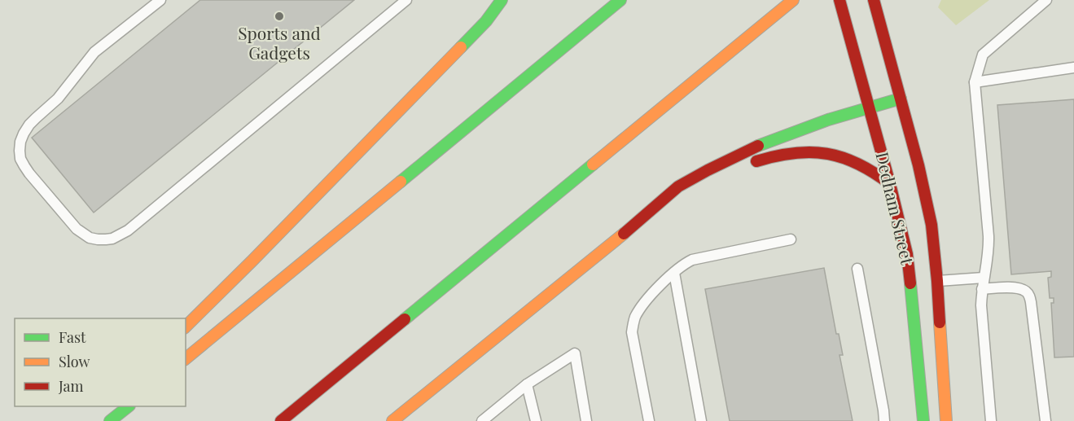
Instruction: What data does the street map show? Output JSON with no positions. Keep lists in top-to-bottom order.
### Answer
{
  "streets": {
    "main road": ["Dedham Street"]
  },
  "places": ["Sports and Gadgets"],
  "legend": ["Fast", "Slow", "Jam"]
}
